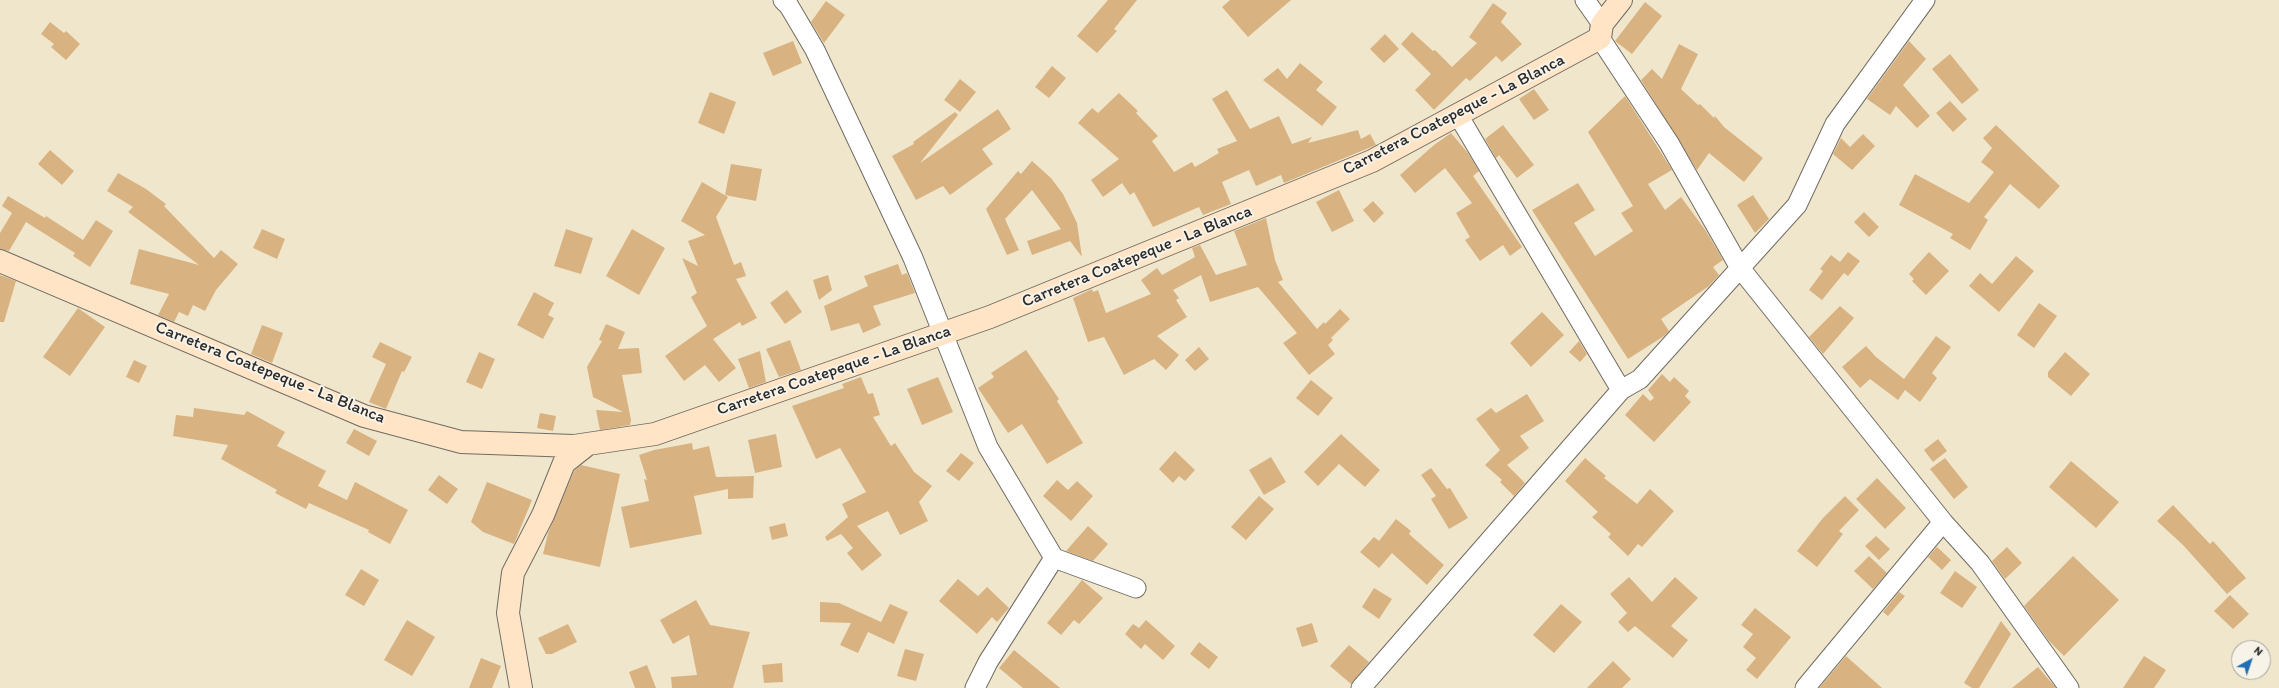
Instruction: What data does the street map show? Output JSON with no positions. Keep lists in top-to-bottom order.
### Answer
{
  "streets": {
    "main road": ["Carretera Coatepeque - La Blanca"]
  },
  "north": "top right"
}
